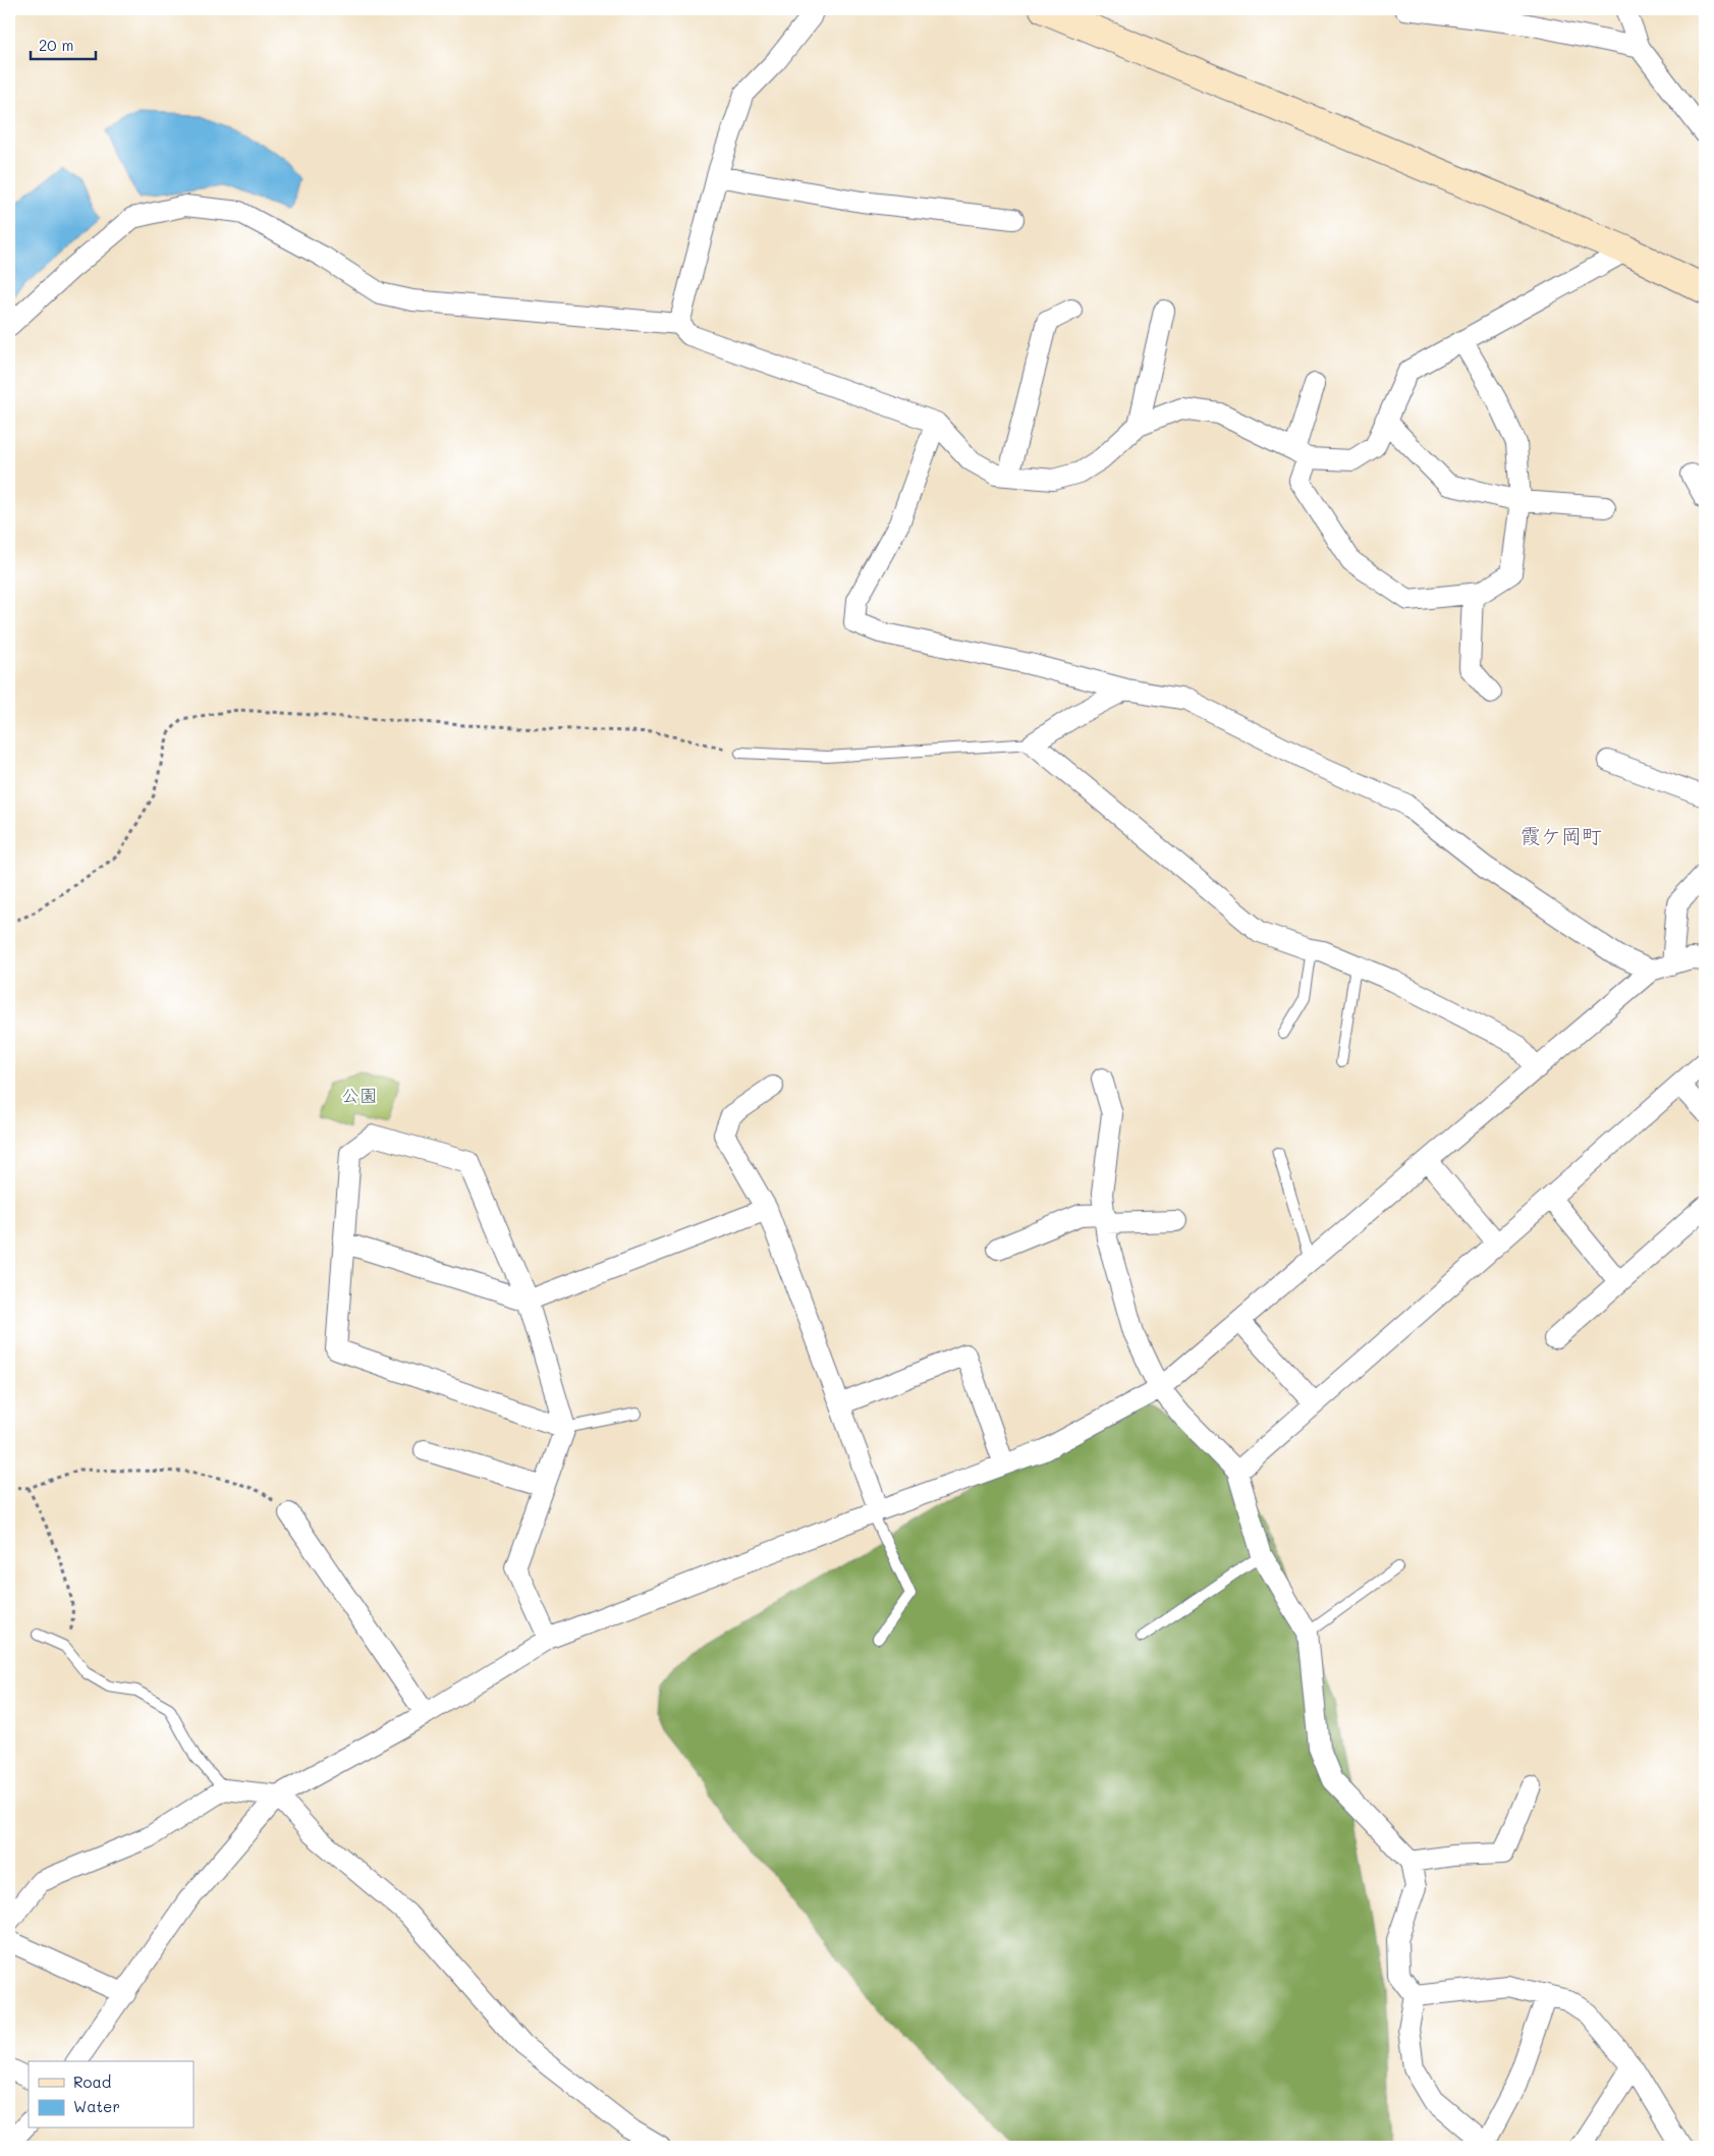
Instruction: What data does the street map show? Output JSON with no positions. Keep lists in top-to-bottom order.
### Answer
{
  "districts": ["霞ケ岡町"],
  "parks": ["公園"],
  "legend": ["Road", "Water"],
  "scale_bar": "20 m"
}
